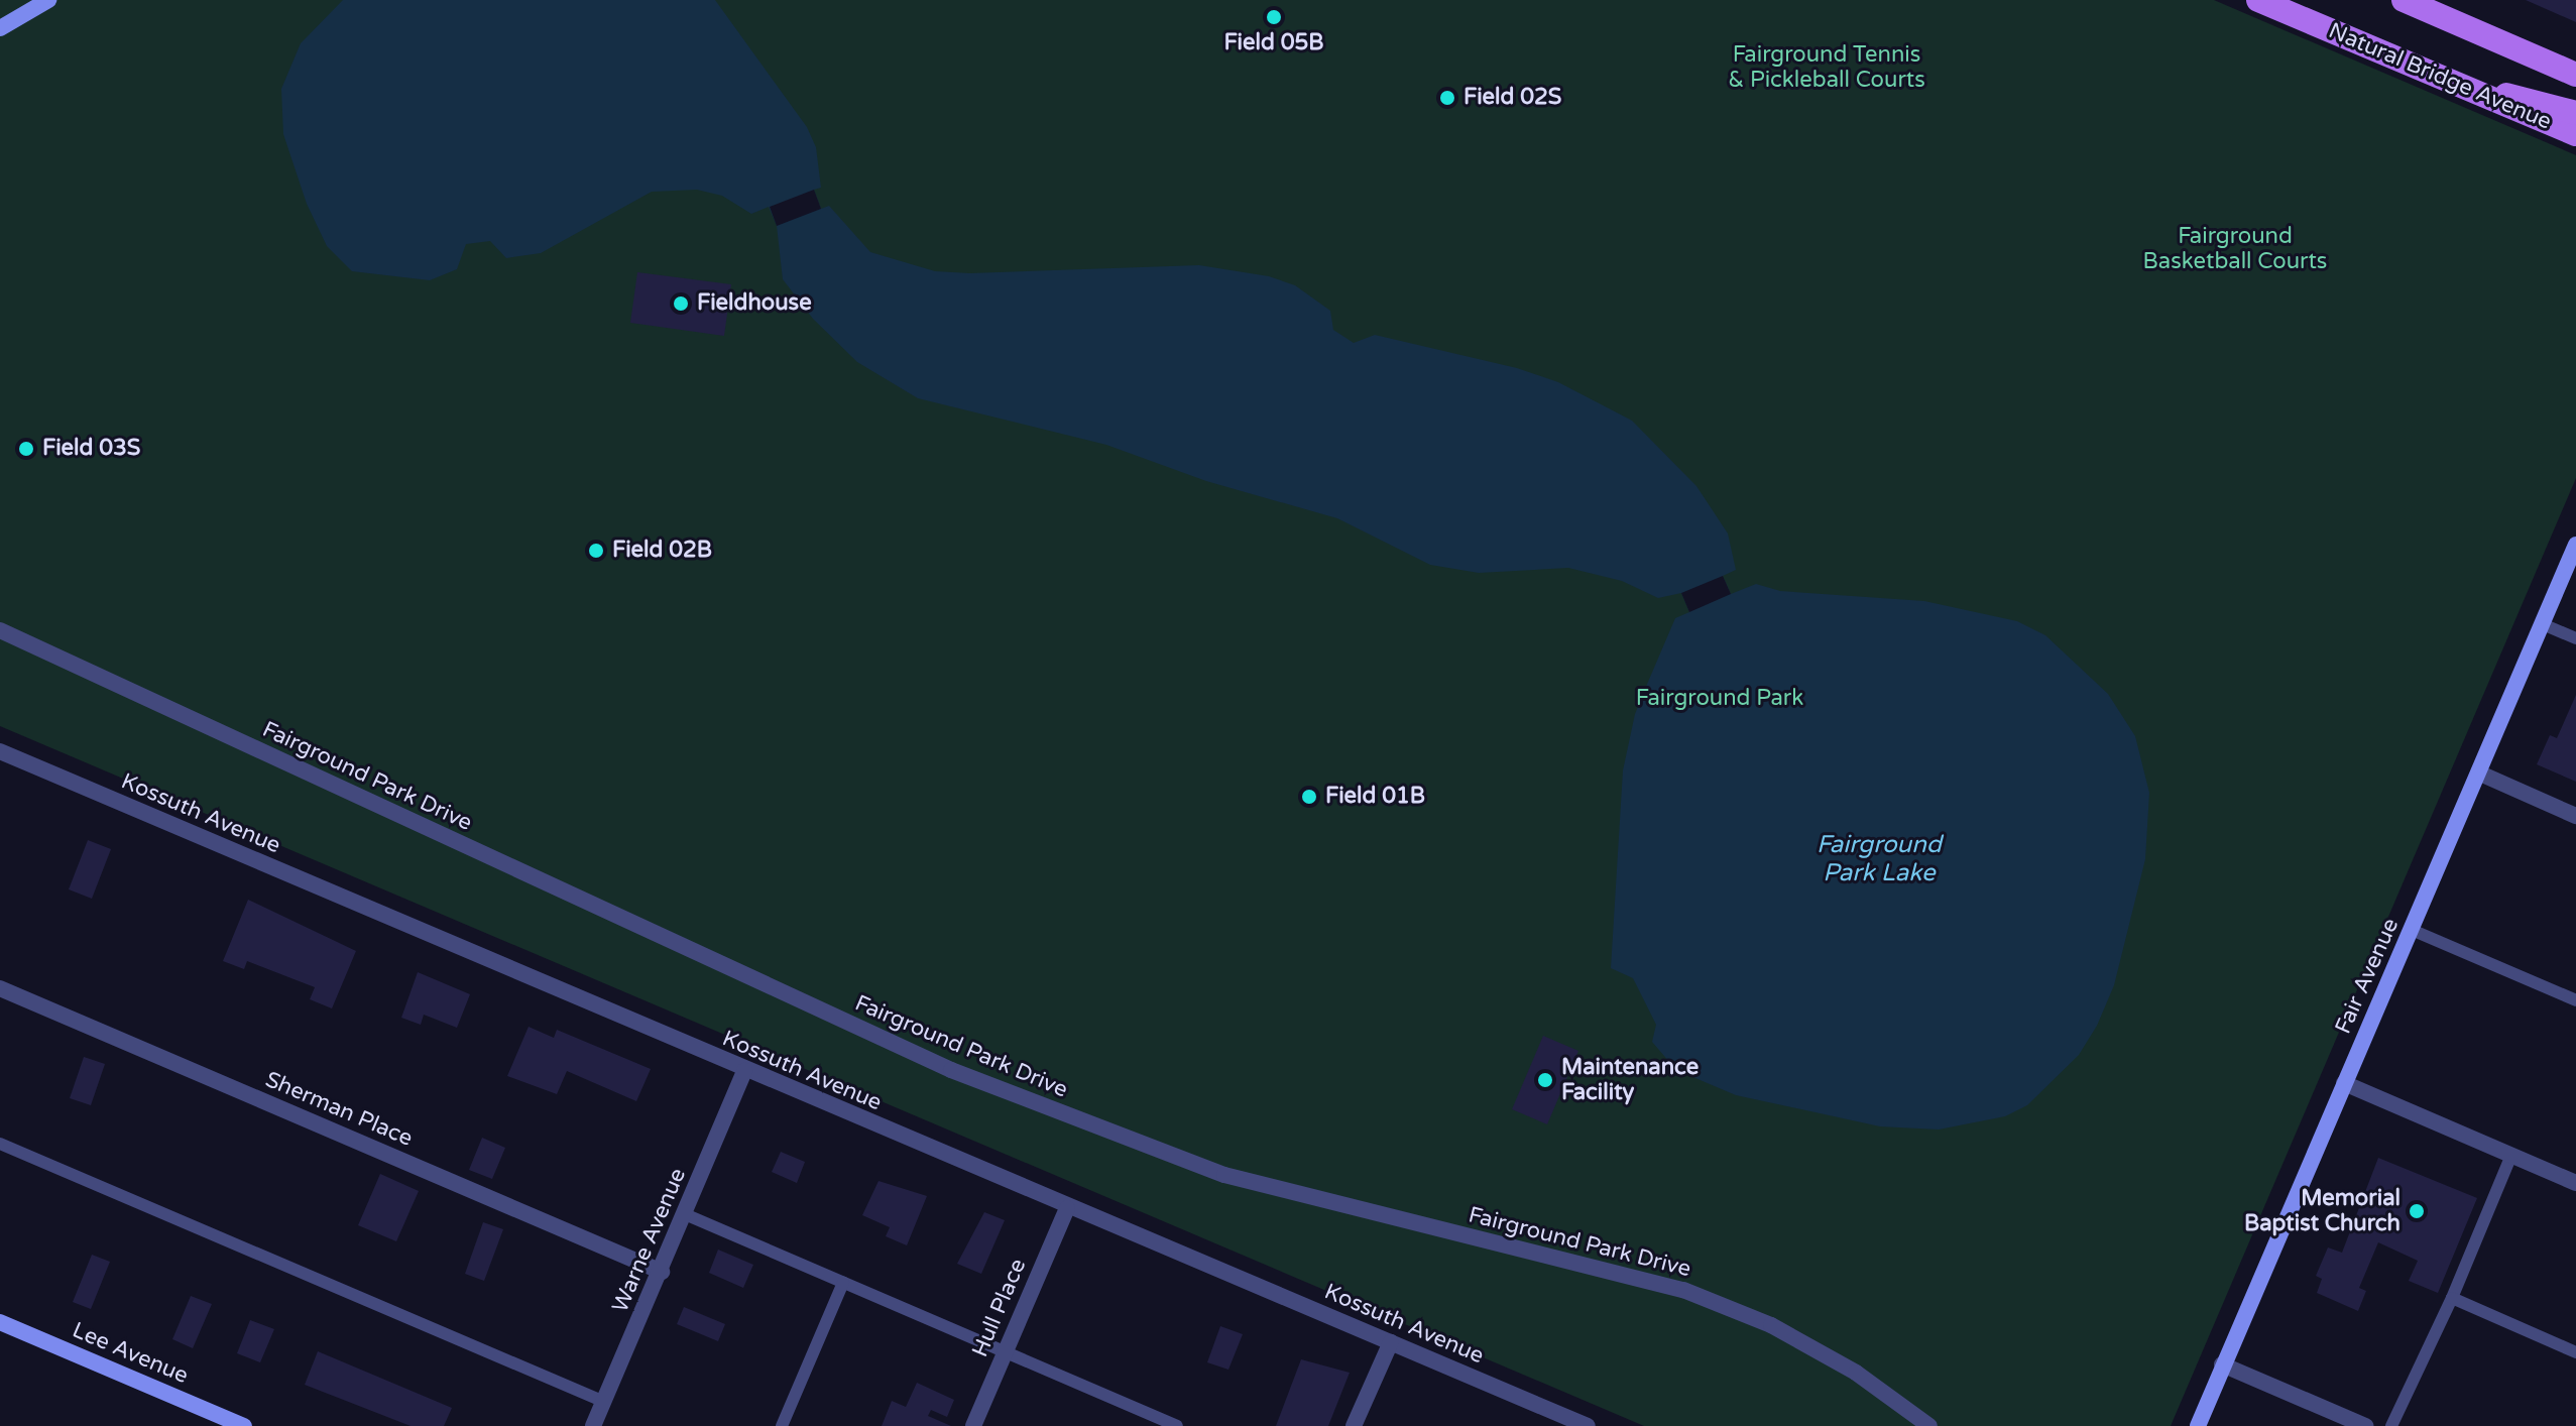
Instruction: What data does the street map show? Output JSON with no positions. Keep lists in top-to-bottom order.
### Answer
{
  "streets": {
    "main road": ["Natural Bridge Avenue"],
    "street": [
      "Fairground Park Drive",
      "Kossuth Avenue",
      "Fair Avenue",
      "Sherman Place",
      "Warne Avenue",
      "Hull Place",
      "Lee Avenue"
    ]
  },
  "crossings": [
    ["Kossuth Avenue", "Warne Avenue"],
    ["Kossuth Avenue", "Hull Place"],
    ["Sherman Place", "Warne Avenue"]
  ],
  "water": ["Fairground Park Lake"],
  "parks": ["Fairground Tennis & Pickleball Courts", "Fairground Basketball Courts", "Fairground Park"],
  "places": [
    "Field 05B",
    "Field 02S",
    "Fieldhouse",
    "Field 03S",
    "Field 02B",
    "Field 01B",
    "Maintenance Facility",
    "Memorial Baptist Church"
  ]
}
